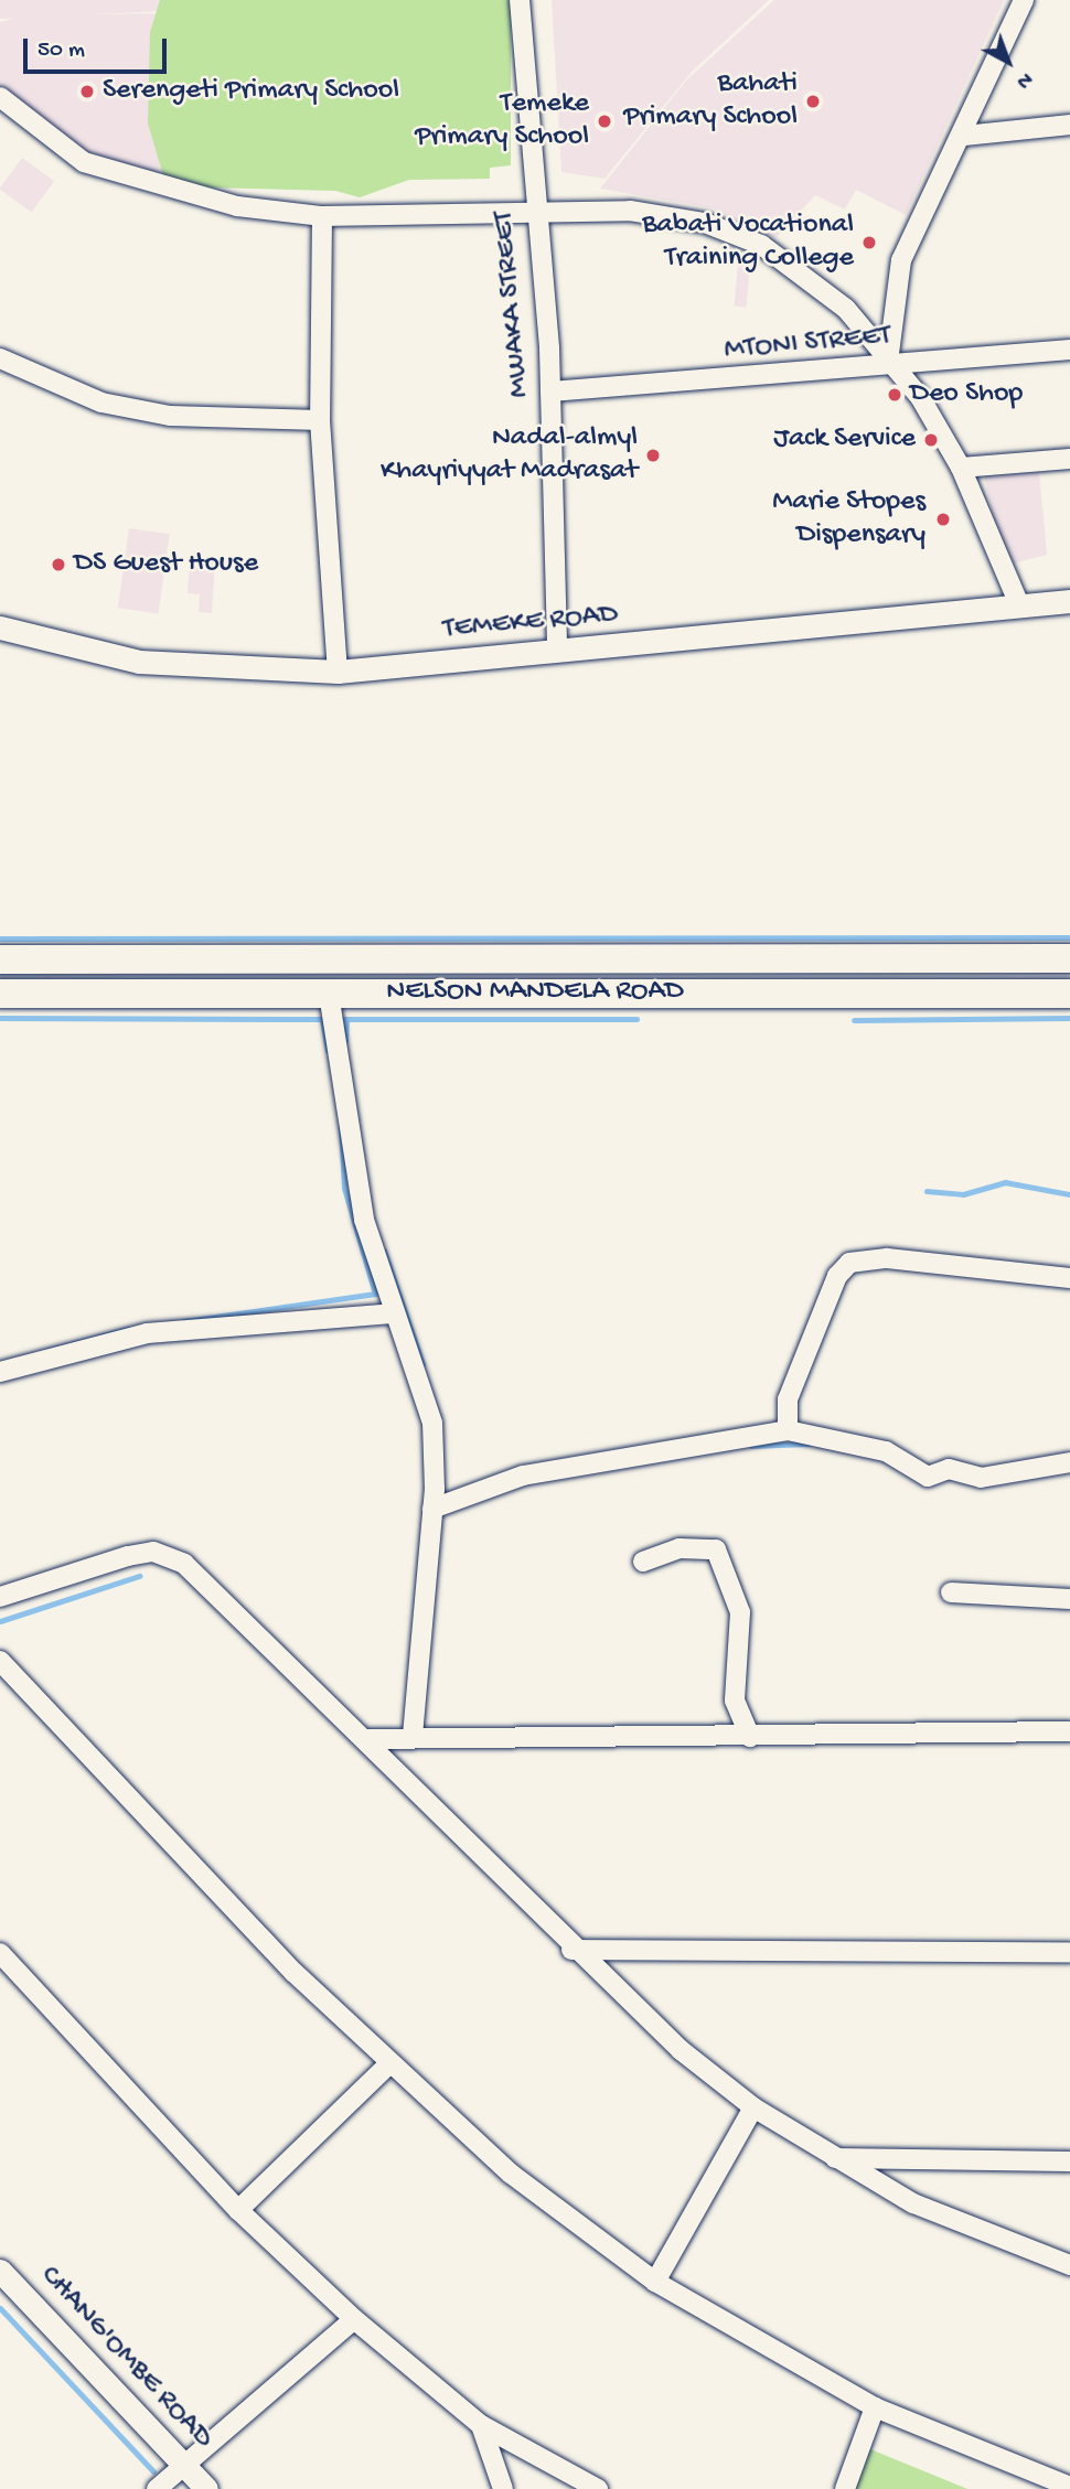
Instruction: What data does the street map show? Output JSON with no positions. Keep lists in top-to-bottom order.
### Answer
{
  "streets": {
    "main road": ["NELSON MANDELA ROAD"],
    "street": [
      "MWAKA STREET",
      "MTONI STREET",
      "TEMEKE ROAD",
      "CHANG'OMBE ROAD"
    ]
  },
  "crossings": [
    ["MWAKA STREET", "MTONI STREET"],
    ["MWAKA STREET", "TEMEKE ROAD"]
  ],
  "places": [
    "Serengeti Primary School",
    "Bahati Primary School",
    "Temeke Primary School",
    "Babati Vocational Training College",
    "Deo Shop",
    "Jack Service",
    "Nadal-almyl Khayriyyat Madrasat",
    "Marie Stopes Dispensary",
    "DS Guest House"
  ],
  "scale_bar": "50 m",
  "north": "bottom right"
}
